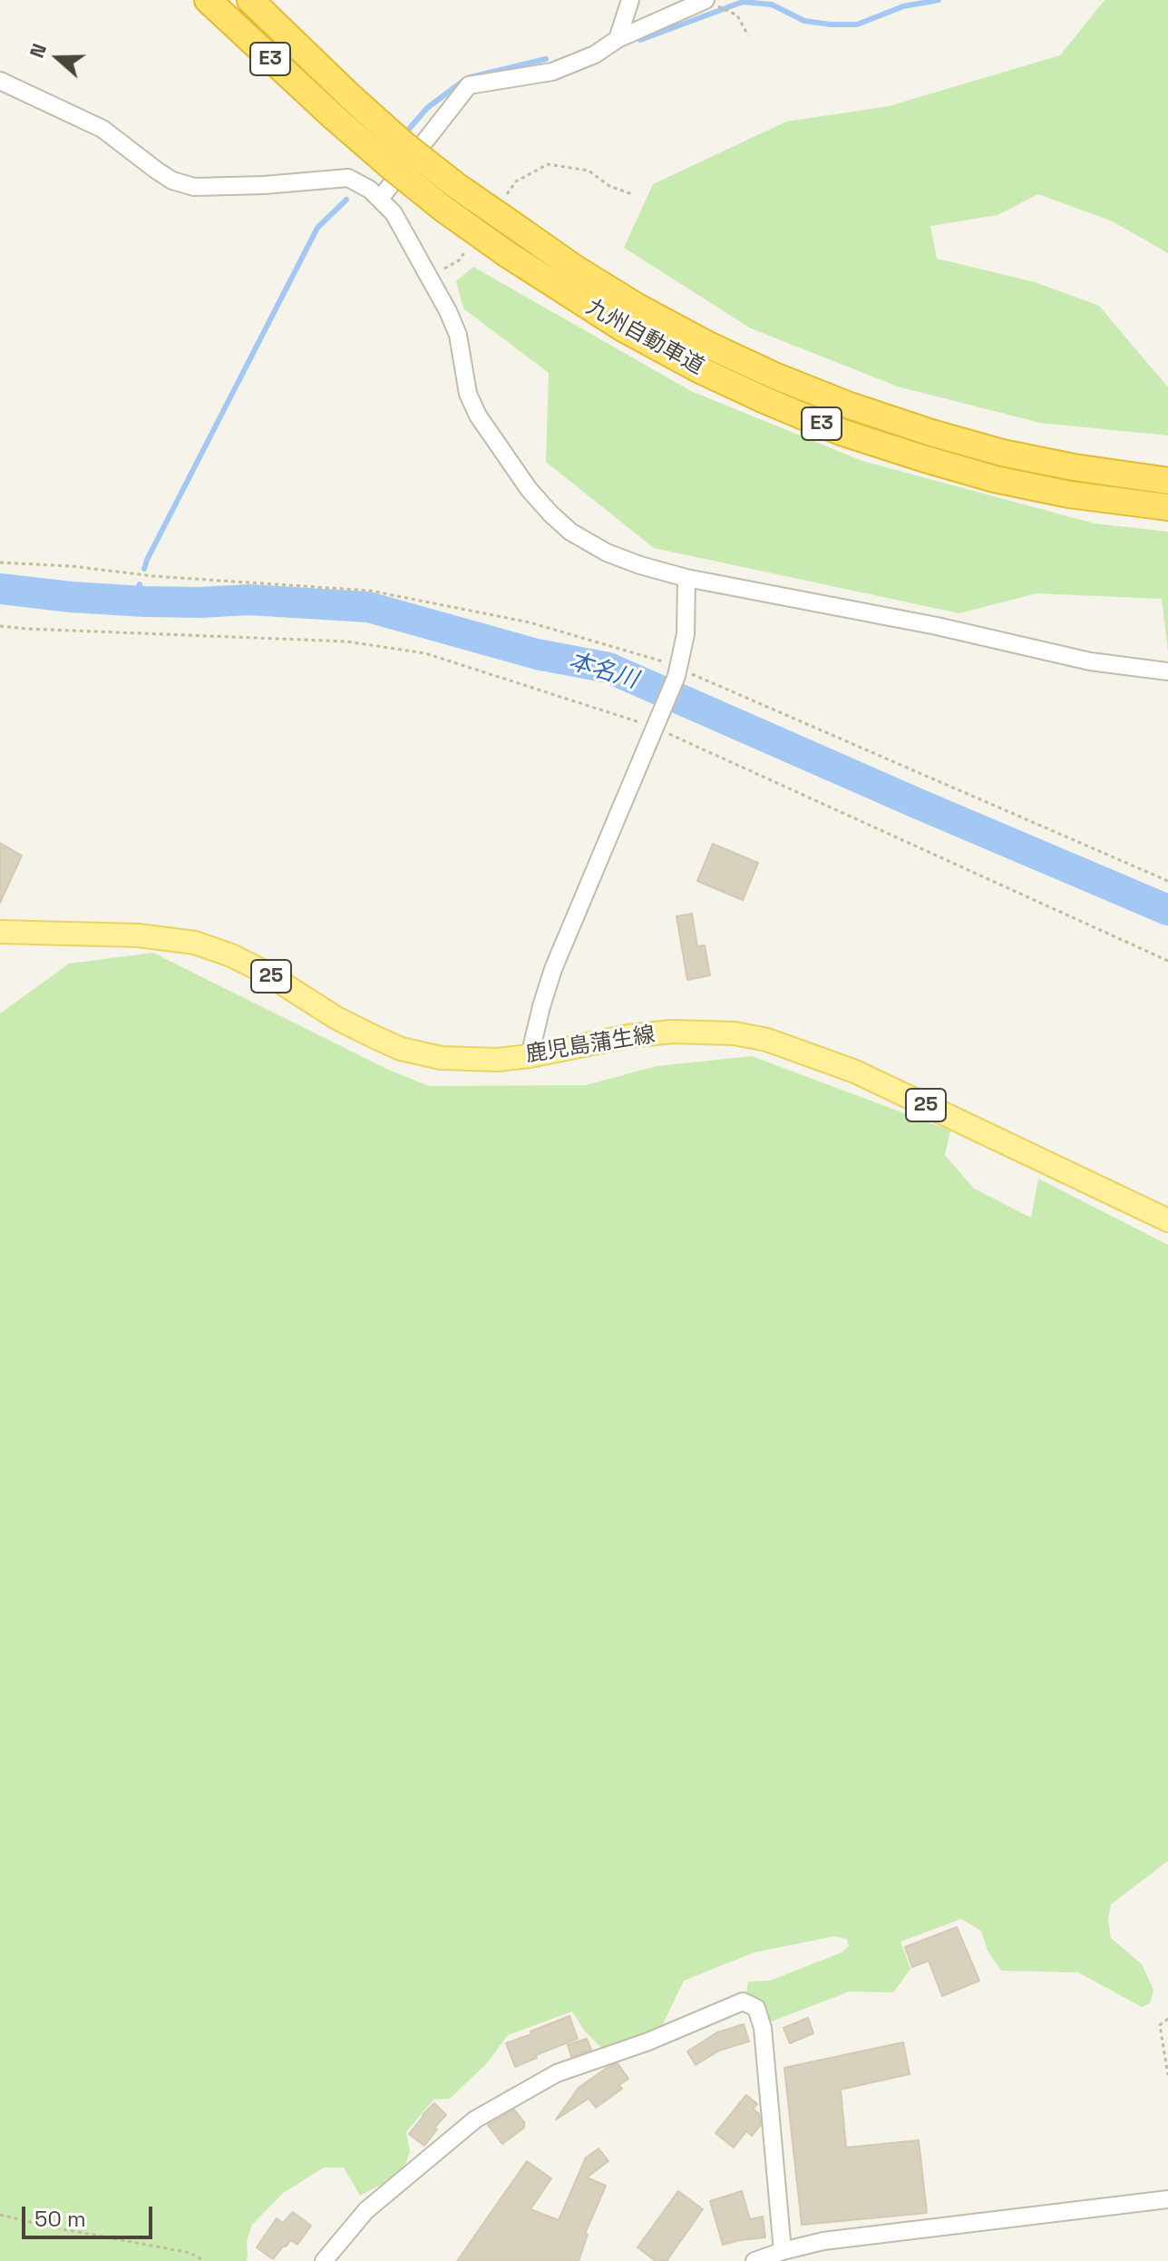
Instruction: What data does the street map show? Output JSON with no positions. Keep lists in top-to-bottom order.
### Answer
{
  "streets": {
    "highway": ["E3", "九州自動車道"],
    "main road": ["25", "鹿児島蒲生線"]
  },
  "water": ["本名川"],
  "scale_bar": "50 m",
  "north": "left"
}
